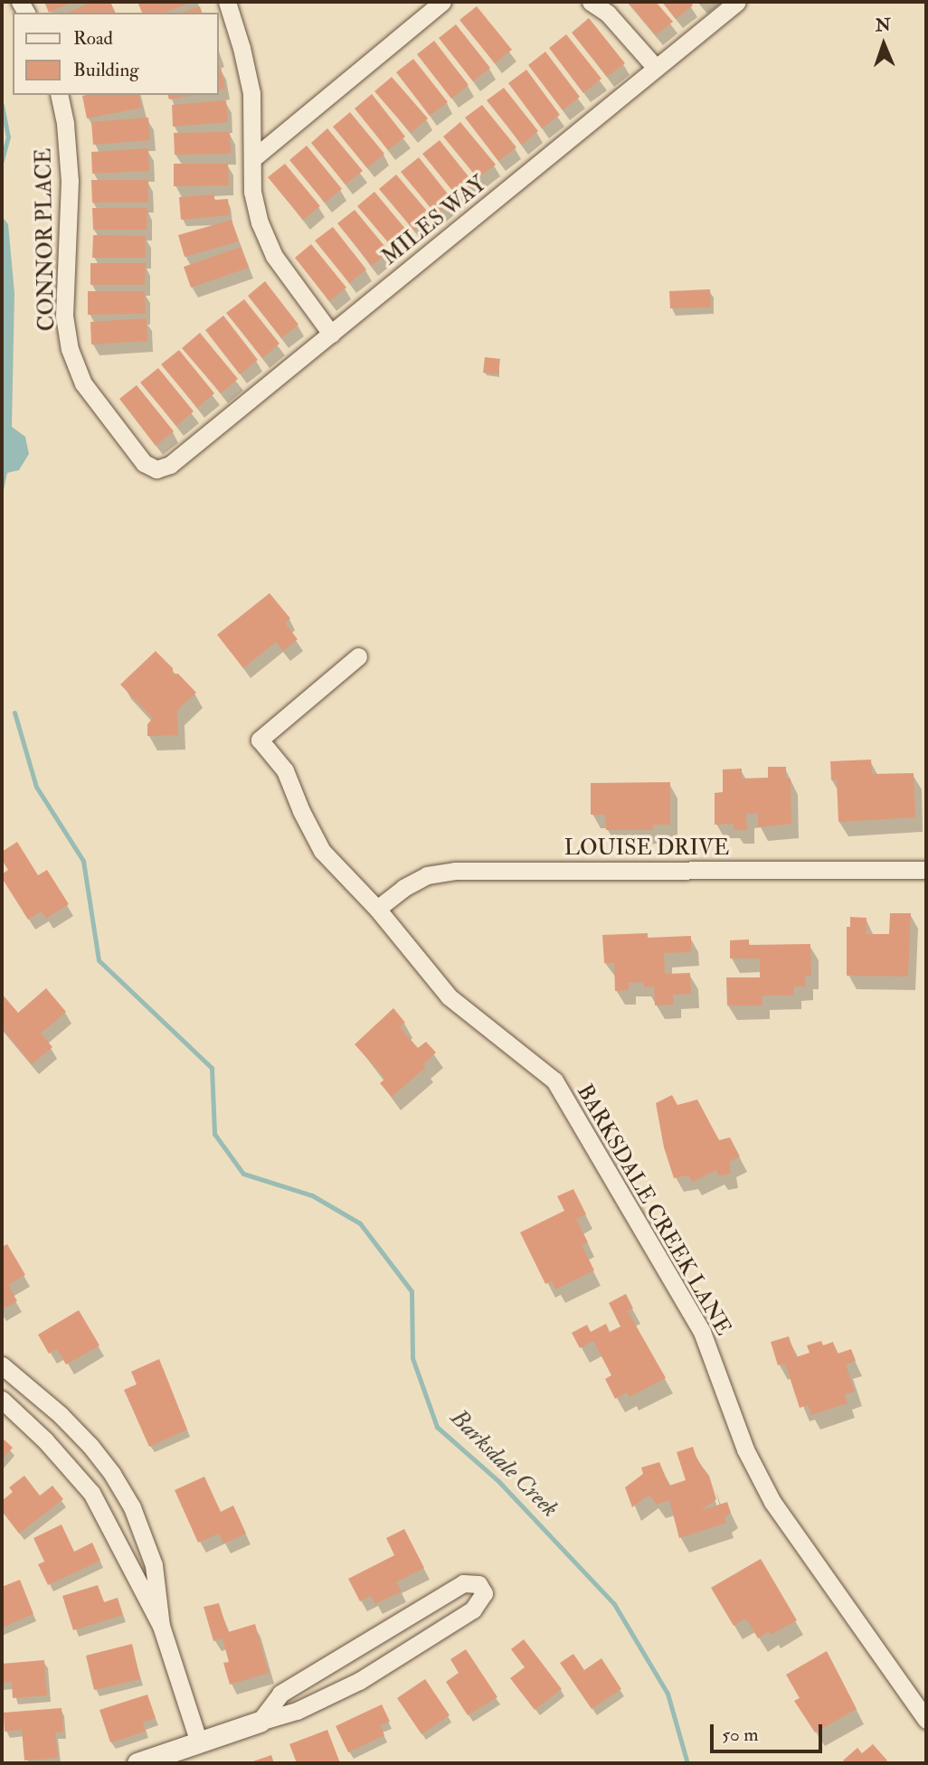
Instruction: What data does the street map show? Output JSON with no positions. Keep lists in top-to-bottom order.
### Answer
{
  "streets": {
    "street": [
      "MILES WAY",
      "CONNOR PLACE",
      "LOUISE DRIVE",
      "BARKSDALE CREEK LANE"
    ]
  },
  "crossings": [
    ["MILES WAY", "CONNOR PLACE"],
    ["LOUISE DRIVE", "BARKSDALE CREEK LANE"]
  ],
  "water": ["Barksdale Creek"],
  "legend": ["Road", "Building"],
  "scale_bar": "50 m",
  "north": "top"
}
